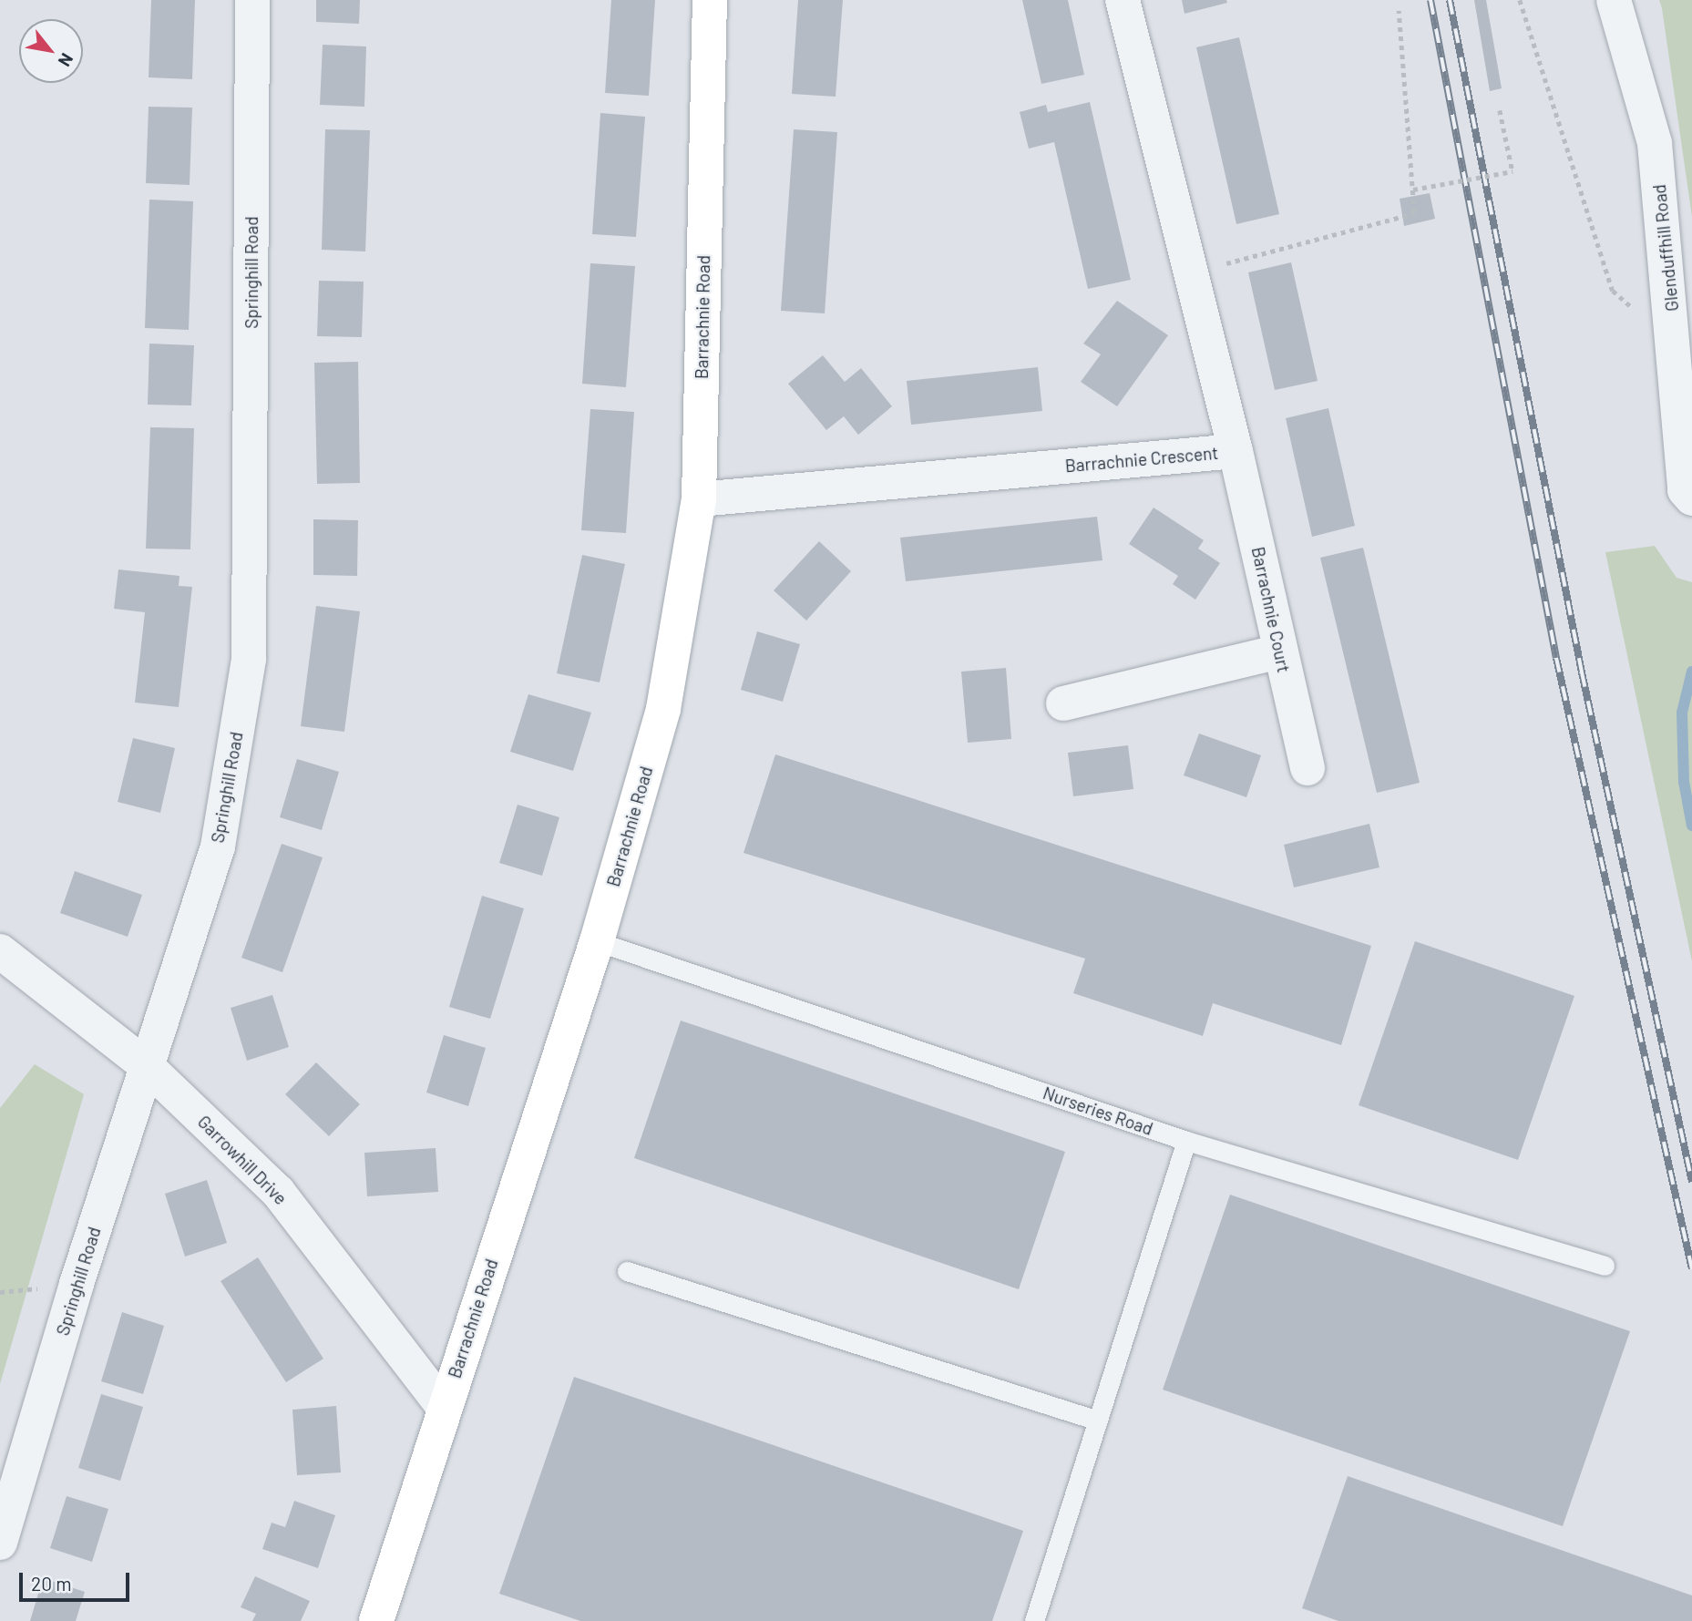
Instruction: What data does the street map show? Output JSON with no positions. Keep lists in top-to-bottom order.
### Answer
{
  "streets": {
    "main road": ["Barrachnie Road"],
    "street": [
      "Glenduffhill Road",
      "Springhill Road",
      "Barrachnie Crescent",
      "Barrachnie Court",
      "Garrowhill Drive"
    ],
    "lane": ["Nurseries Road"]
  },
  "crossings": [
    ["Springhill Road", "Garrowhill Drive"],
    ["Barrachnie Road", "Barrachnie Crescent"],
    ["Barrachnie Road", "Nurseries Road"],
    ["Barrachnie Road", "Garrowhill Drive"],
    ["Barrachnie Crescent", "Barrachnie Court"]
  ],
  "scale_bar": "20 m",
  "north": "bottom right"
}
